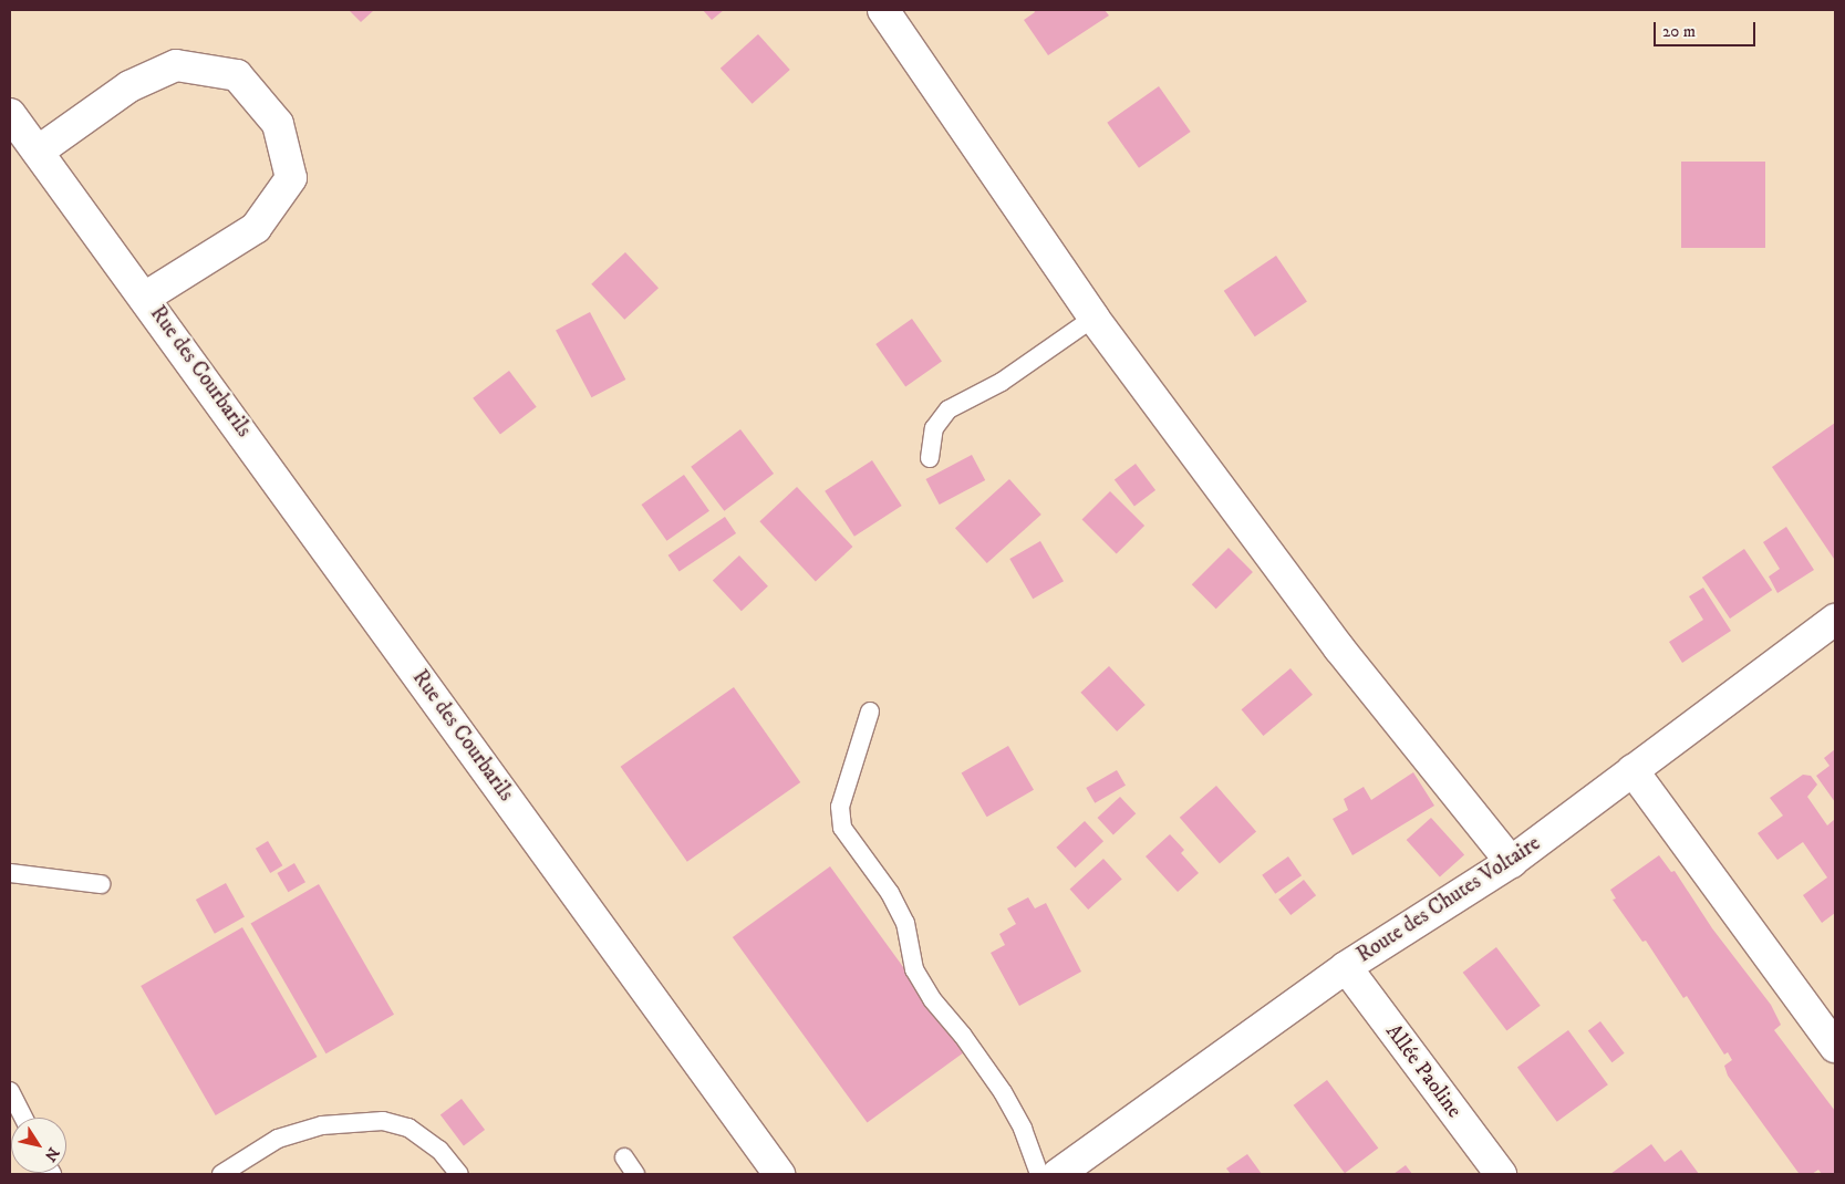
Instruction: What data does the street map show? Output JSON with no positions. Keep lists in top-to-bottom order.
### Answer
{
  "streets": {
    "street": ["Rue des Courbarils", "Route des Chutes Voltaire", "Allée Paoline"]
  },
  "crossings": [
    ["Route des Chutes Voltaire", "Allée Paoline"]
  ],
  "scale_bar": "20 m",
  "north": "bottom right"
}
